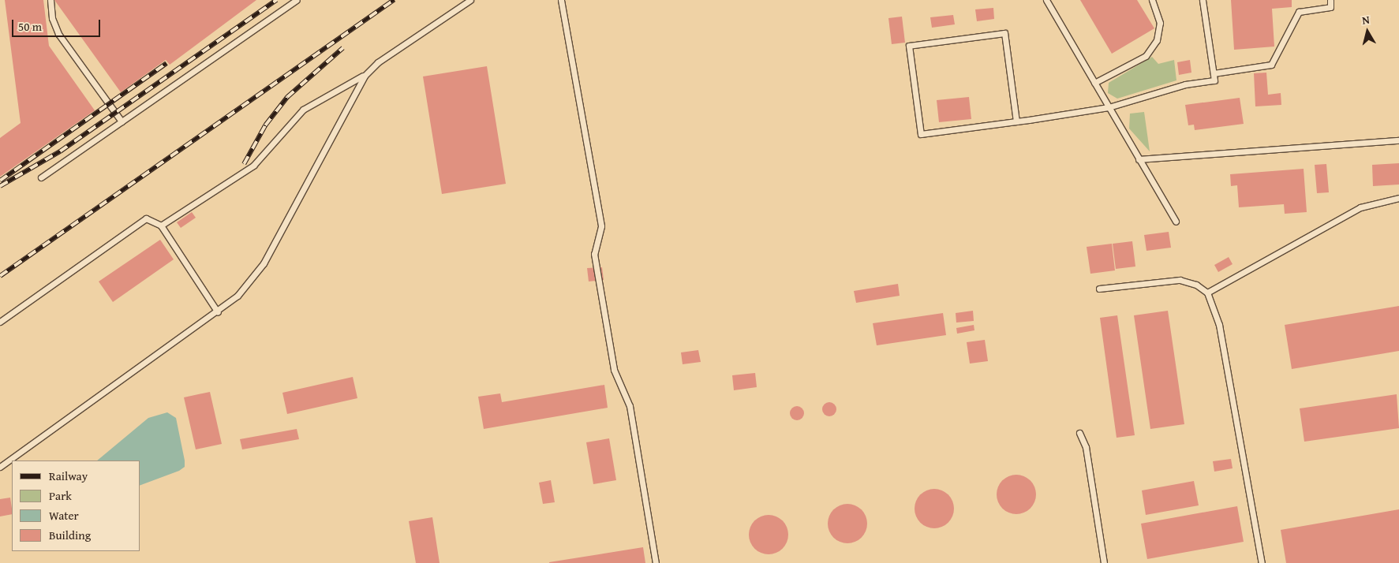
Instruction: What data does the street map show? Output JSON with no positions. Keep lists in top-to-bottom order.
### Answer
{
  "legend": [
    "Railway",
    "Park",
    "Water",
    "Building"
  ],
  "scale_bar": "50 m",
  "north": "top"
}
